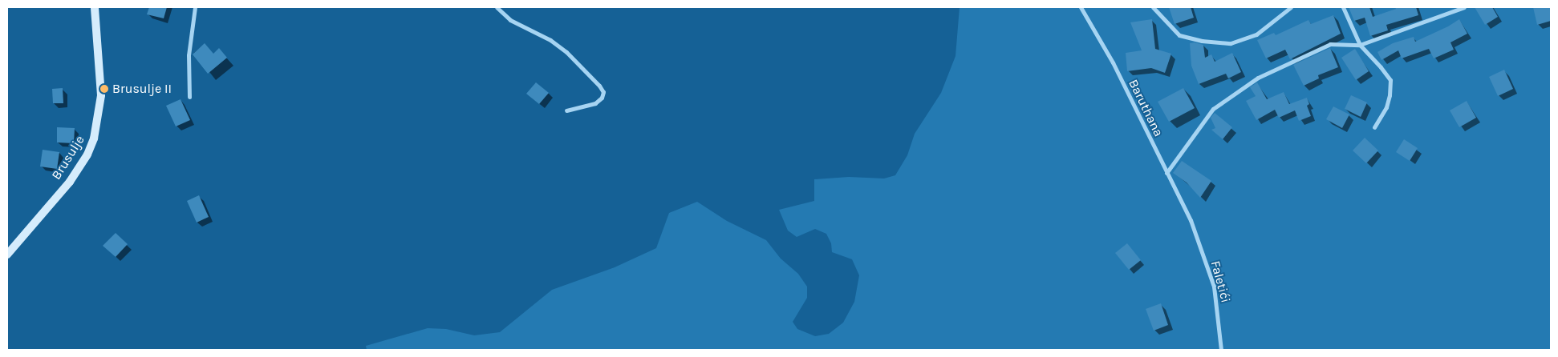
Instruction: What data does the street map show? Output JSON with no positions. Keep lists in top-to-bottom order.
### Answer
{
  "streets": {
    "main road": ["Brusulje"],
    "street": ["Baruthana", "Faletići"]
  },
  "crossings": [
    ["Baruthana", "Faletići"]
  ],
  "places": ["Brusulje II"]
}
